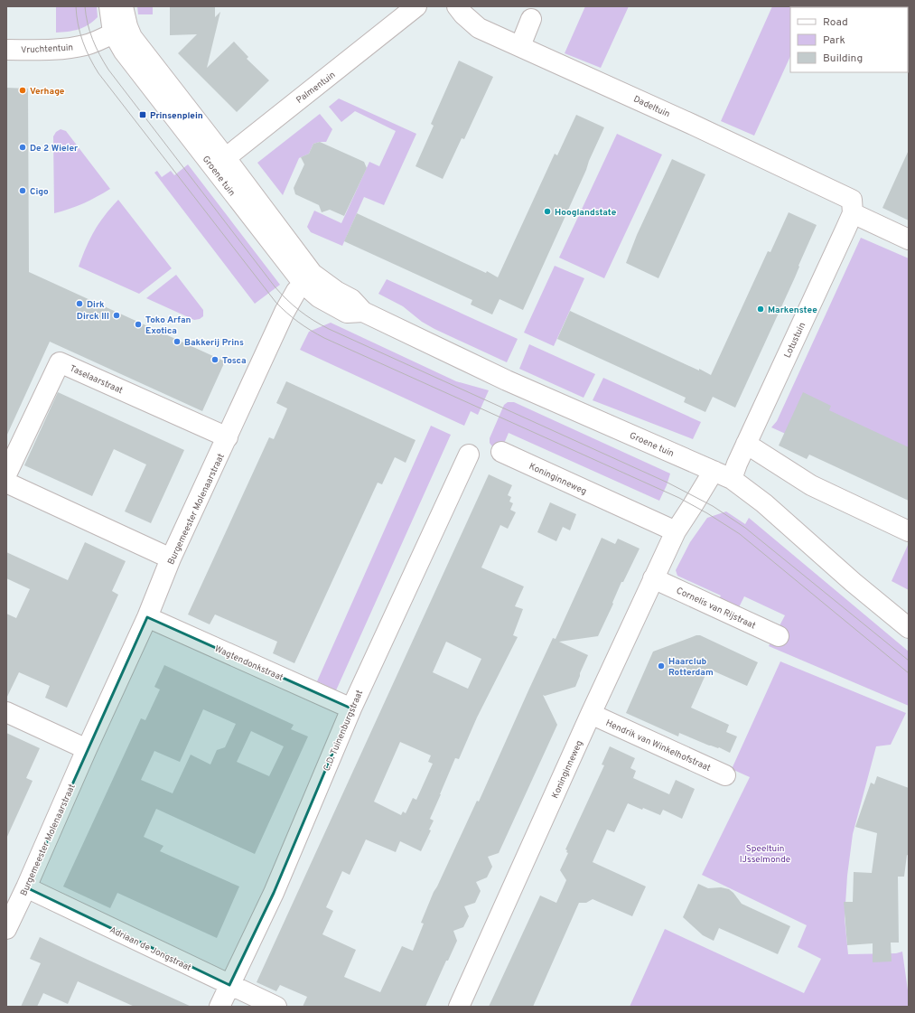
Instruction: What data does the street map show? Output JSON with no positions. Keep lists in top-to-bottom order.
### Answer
{
  "streets": {
    "street": [
      "Vruchtentuin",
      "Palmentuin",
      "Dadeltuin",
      "Groene tuin",
      "Lotustuin",
      "Taselaarstraat",
      "Koninginneweg",
      "Burgemeester Molenaarstraat",
      "Cornelis van Rijstraat",
      "Wagtendonkstraat",
      "C.D. Tuinenburgstraat",
      "Hendrik van Winkelhofstraat",
      "Adriaan de Jongstraat"
    ]
  },
  "crossings": [
    ["Vruchtentuin", "Groene tuin"],
    ["Palmentuin", "Groene tuin"],
    ["Dadeltuin", "Lotustuin"],
    ["Groene tuin", "Lotustuin"],
    ["Groene tuin", "Koninginneweg"],
    ["Groene tuin", "Burgemeester Molenaarstraat"],
    ["Taselaarstraat", "Burgemeester Molenaarstraat"],
    ["Koninginneweg", "Cornelis van Rijstraat"],
    ["Koninginneweg", "Hendrik van Winkelhofstraat"],
    ["Burgemeester Molenaarstraat", "Wagtendonkstraat"],
    ["Burgemeester Molenaarstraat", "Adriaan de Jongstraat"],
    ["Wagtendonkstraat", "C.D. Tuinenburgstraat"],
    ["C.D. Tuinenburgstraat", "Adriaan de Jongstraat"]
  ],
  "parks": ["Speeltuin IJsselmonde"],
  "places": {
    "other": [
      "Verhage",
      "De 2 Wieler",
      "Cigo",
      "Hooglandstate",
      "Dirk",
      "Markenstee",
      "Dirck III",
      "Toko Arfan Exotica",
      "Bakkerij Prins",
      "Tosca",
      "Haarclub Rotterdam"
    ],
    "transit": ["Prinsenplein"]
  },
  "legend": ["Road", "Park", "Building"]
}
